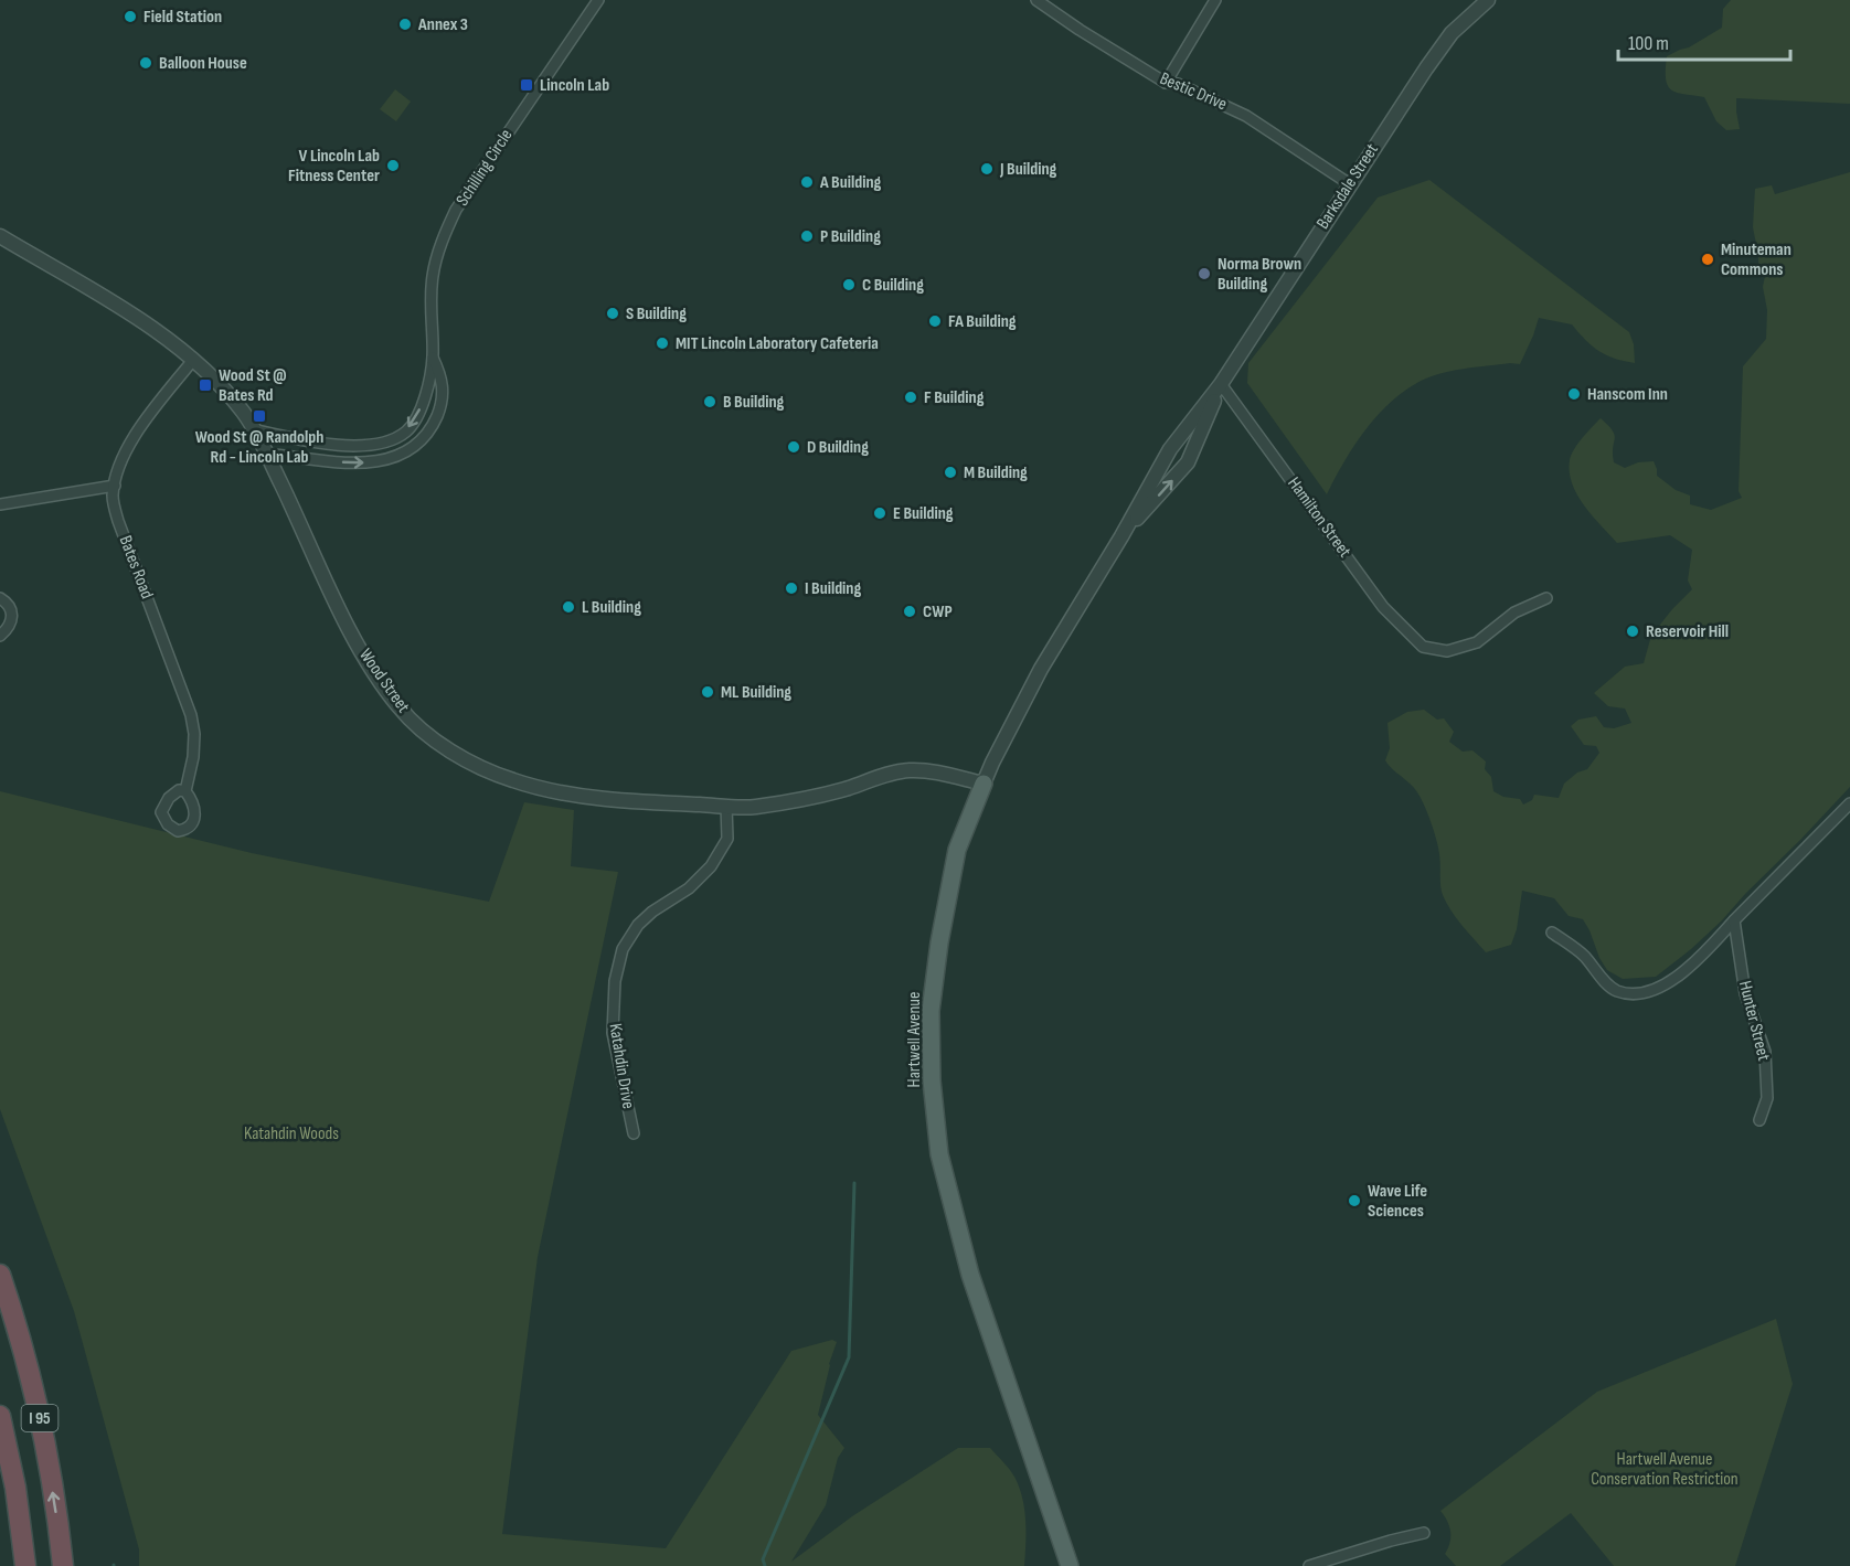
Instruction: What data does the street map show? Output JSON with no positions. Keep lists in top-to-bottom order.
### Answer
{
  "streets": {
    "highway": ["I 95"],
    "main road": ["Hartwell Avenue"],
    "street": [
      "Bestic Drive",
      "Schilling Circle",
      "Barksdale Street",
      "Hamilton Street",
      "Bates Road",
      "Wood Street",
      "Hunter Street",
      "Katahdin Drive"
    ]
  },
  "crossings": [
    ["Bestic Drive", "Barksdale Street"],
    ["Schilling Circle", "Wood Street"],
    ["Barksdale Street", "Hamilton Street"],
    ["Barksdale Street", "Hartwell Avenue"],
    ["Bates Road", "Wood Street"],
    ["Wood Street", "Hartwell Avenue"],
    ["Wood Street", "Katahdin Drive"]
  ],
  "parks": ["Katahdin Woods", "Hartwell Avenue Conservation Restriction"],
  "places": {
    "other": [
      "Field Station",
      "Annex 3",
      "Balloon House",
      "V Lincoln Lab Fitness Center",
      "J Building",
      "A Building",
      "P Building",
      "Minuteman Commons",
      "Norma Brown Building",
      "C Building",
      "S Building",
      "FA Building",
      "MIT Lincoln Laboratory Cafeteria",
      "Hanscom Inn",
      "F Building",
      "B Building",
      "D Building",
      "M Building",
      "E Building",
      "I Building",
      "L Building",
      "CWP",
      "Reservoir Hill",
      "ML Building",
      "Wave Life Sciences"
    ],
    "transit": ["Lincoln Lab", "Wood St @ Bates Rd", "Wood St @ Randolph Rd - Lincoln Lab"]
  },
  "scale_bar": "100 m"
}
